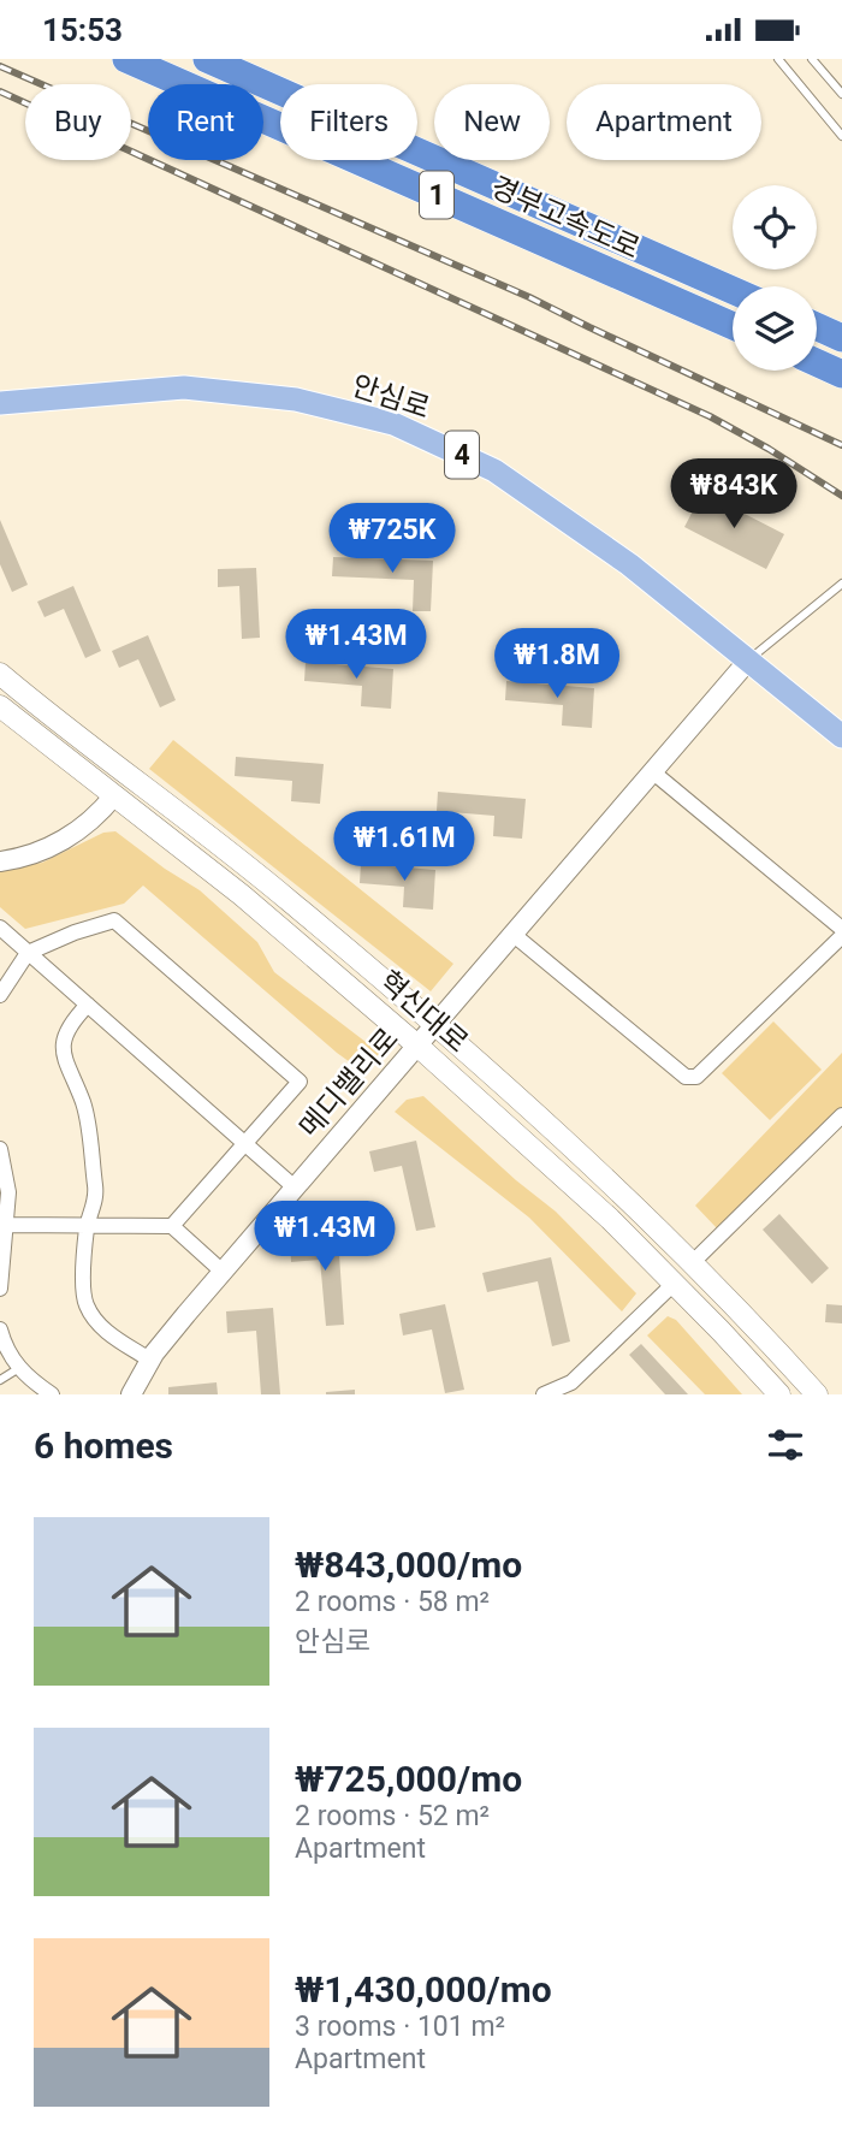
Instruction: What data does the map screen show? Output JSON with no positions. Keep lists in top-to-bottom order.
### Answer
{
  "streets": {
    "highway": ["1", "경부고속도로"],
    "main road": ["안심로", "4", "혁신대로"],
    "street": ["메디밸리로"]
  },
  "crossings": [
    ["안심로", "메디밸리로"],
    ["혁신대로", "메디밸리로"]
  ],
  "page": {
    "status": "15:53",
    "chip": [
      "Buy",
      "Rent",
      "Filters",
      "New",
      "Apartment"
    ],
    "price": [
      "₩843K",
      "₩725K",
      "₩1.43M",
      "₩1.8M",
      "₩1.61M",
      "₩1.43M"
    ],
    "heading": "6 homes",
    "list": [
      {
        "name": "₩843,000/mo",
        "note": "2 rooms · 58 m² · 안심로"
      },
      {
        "name": "₩725,000/mo",
        "note": "2 rooms · 52 m² · Apartment"
      },
      {
        "name": "₩1,430,000/mo",
        "note": "3 rooms · 101 m² · Apartment"
      }
    ]
  }
}
